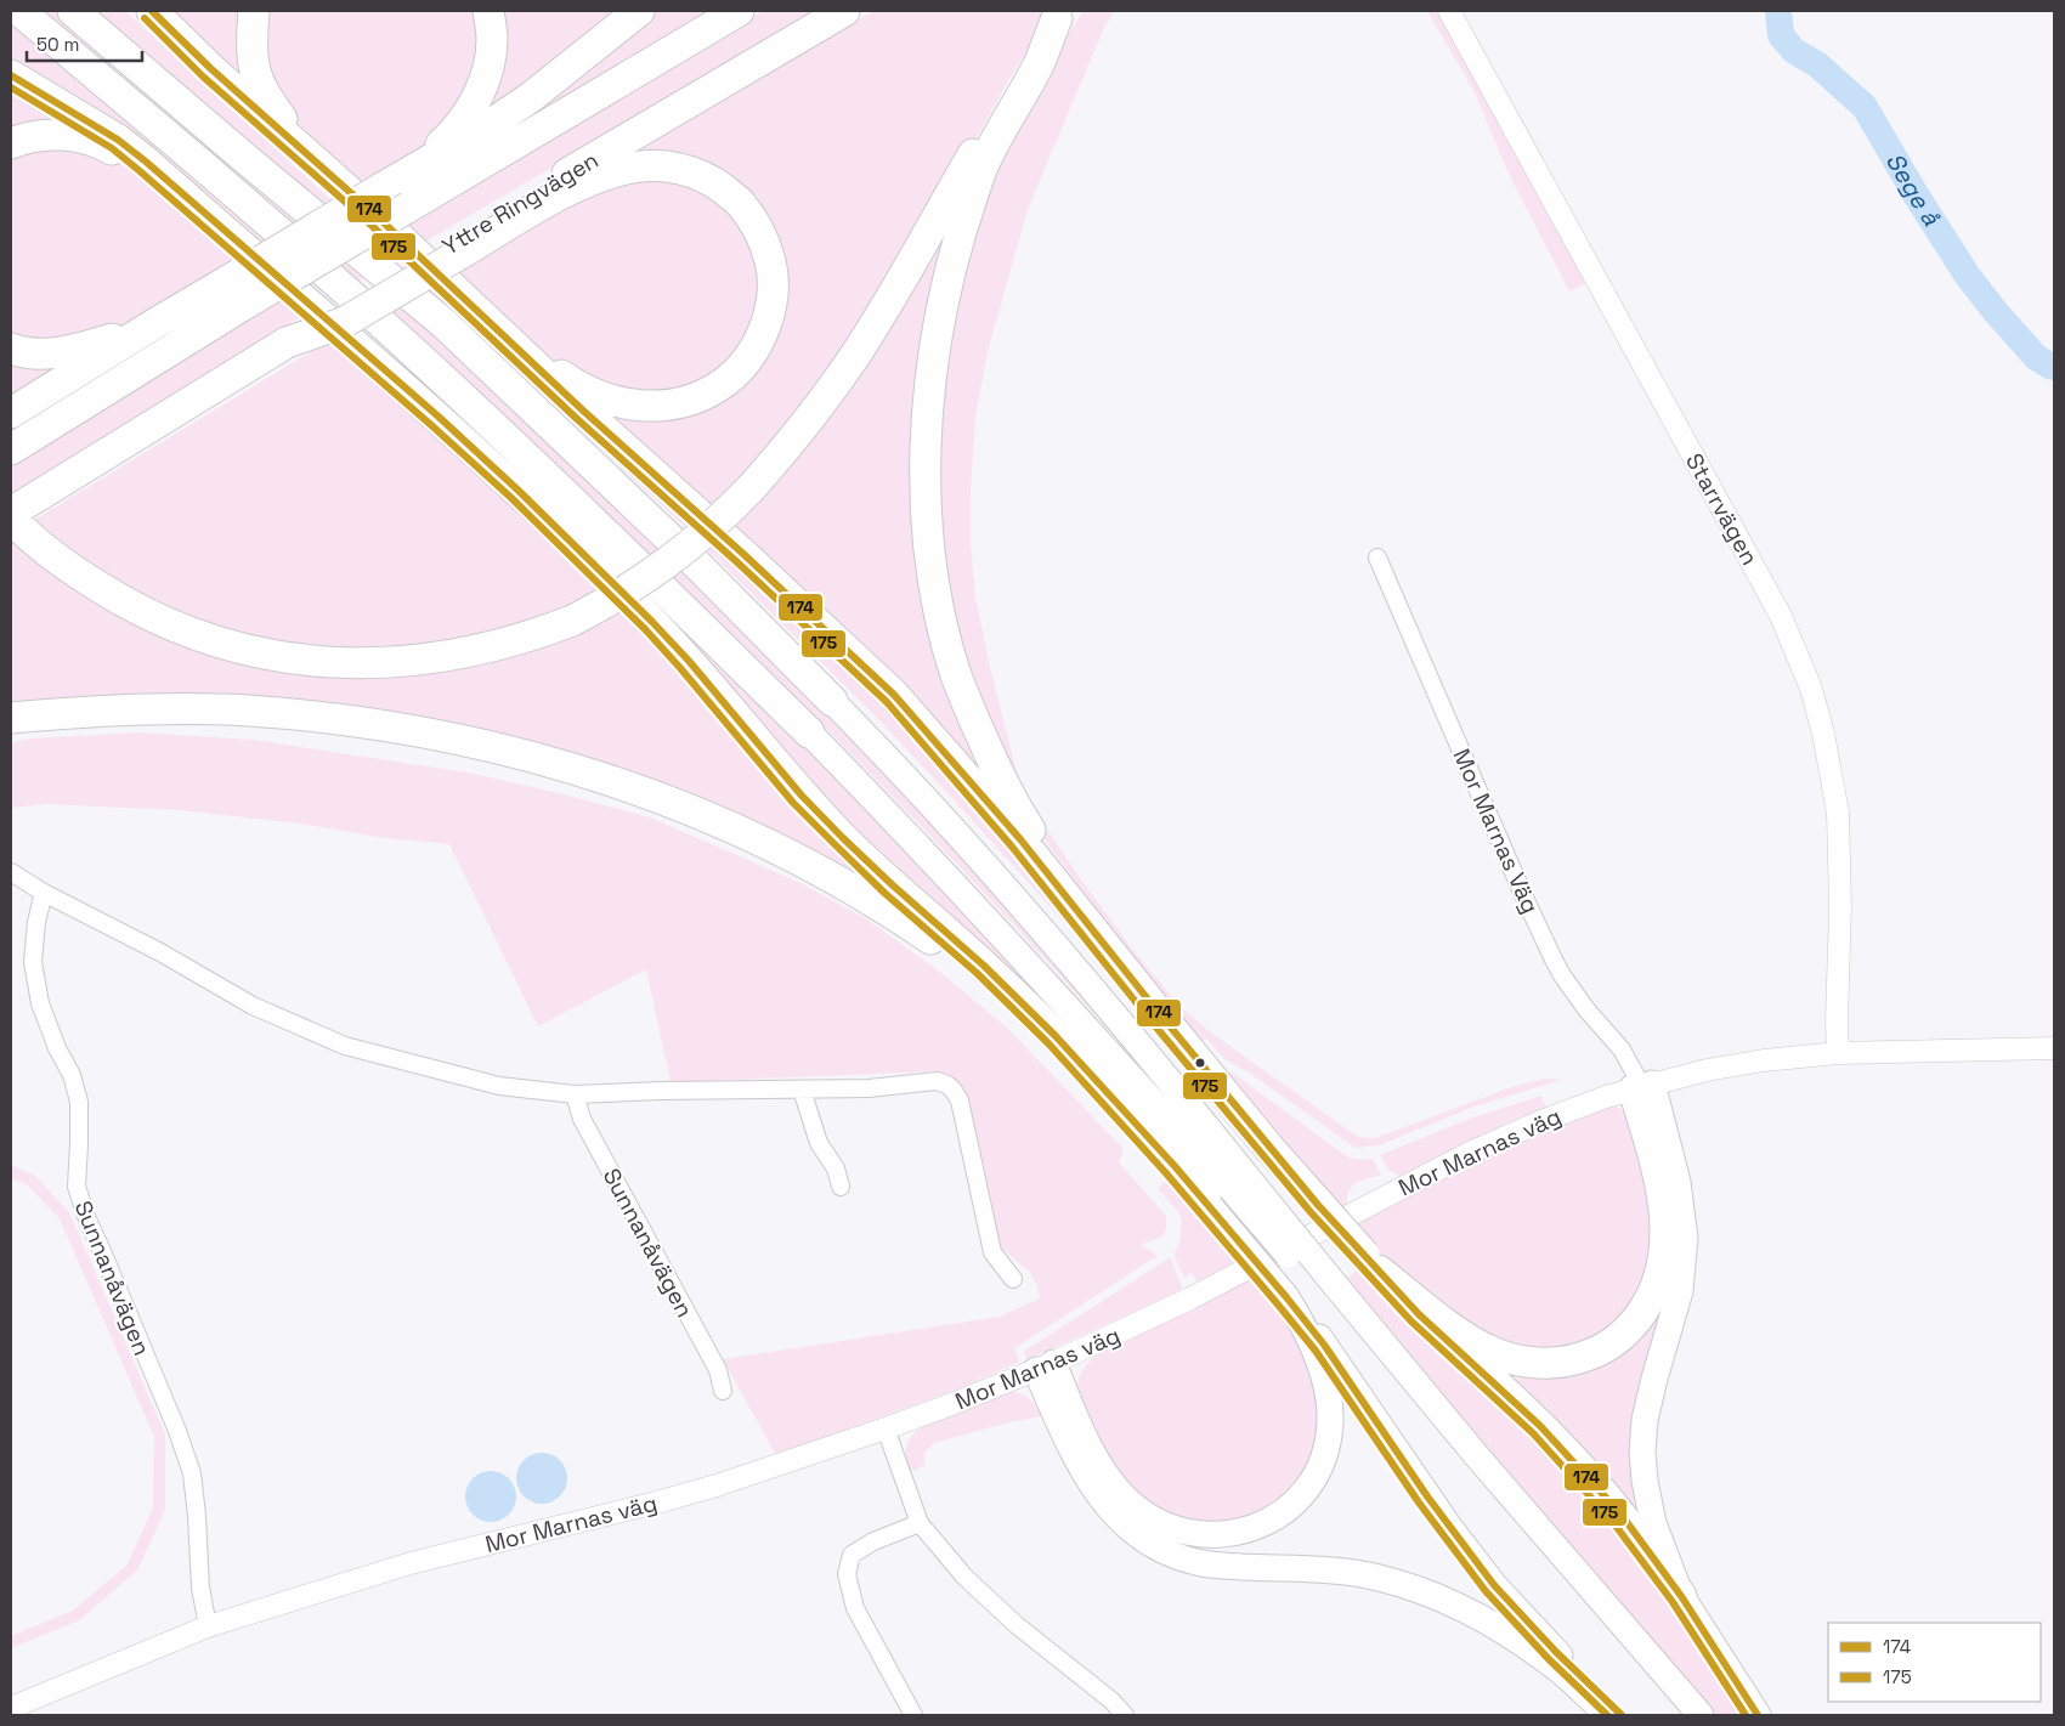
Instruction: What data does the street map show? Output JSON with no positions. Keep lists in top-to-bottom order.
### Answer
{
  "streets": {
    "highway": ["Yttre Ringvägen"],
    "street": [
      "Starrvägen",
      "Mor Marnas Väg",
      "Mor Marnas väg",
      "Sunnanåvägen"
    ]
  },
  "crossings": [
    ["Starrvägen", "Mor Marnas väg"],
    ["Mor Marnas Väg", "Mor Marnas väg"],
    ["Mor Marnas väg", "Sunnanåvägen"]
  ],
  "water": ["Sege å"],
  "lines": ["transit line 174", "transit line 175"],
  "legend": ["174", "175"],
  "scale_bar": "50 m"
}
